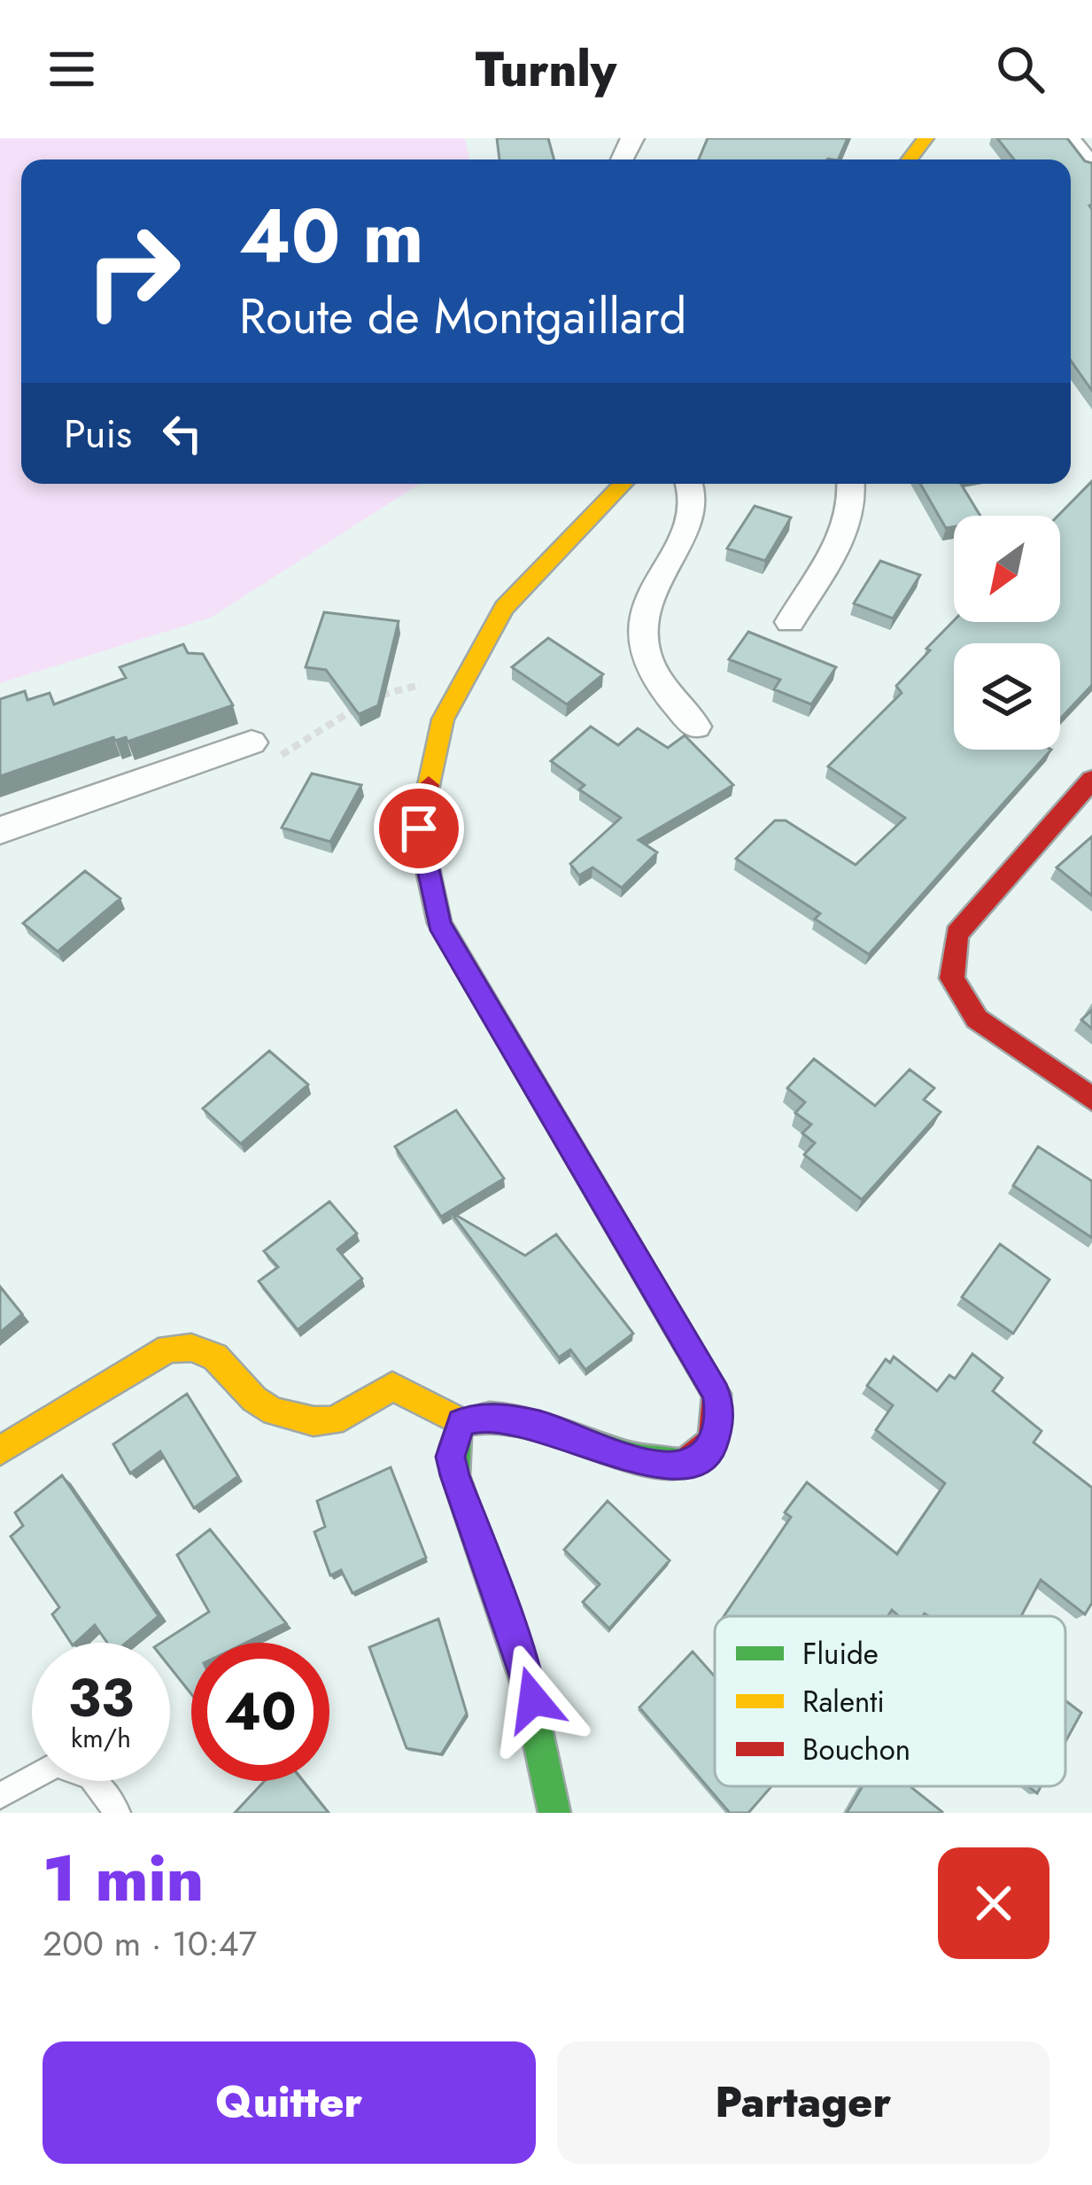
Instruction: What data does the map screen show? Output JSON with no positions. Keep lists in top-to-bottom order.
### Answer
{
  "legend": ["Fluide", "Ralenti", "Bouchon"],
  "north": "bottom left",
  "page": {
    "header": "Turnly",
    "turn": ["40 m", "Route de Montgaillard"],
    "then": "Puis",
    "speed": "33 km/h",
    "limit": "40",
    "heading": ["1 min", "200 m · 10:47"],
    "buttons": ["Quitter", "Partager"]
  }
}
